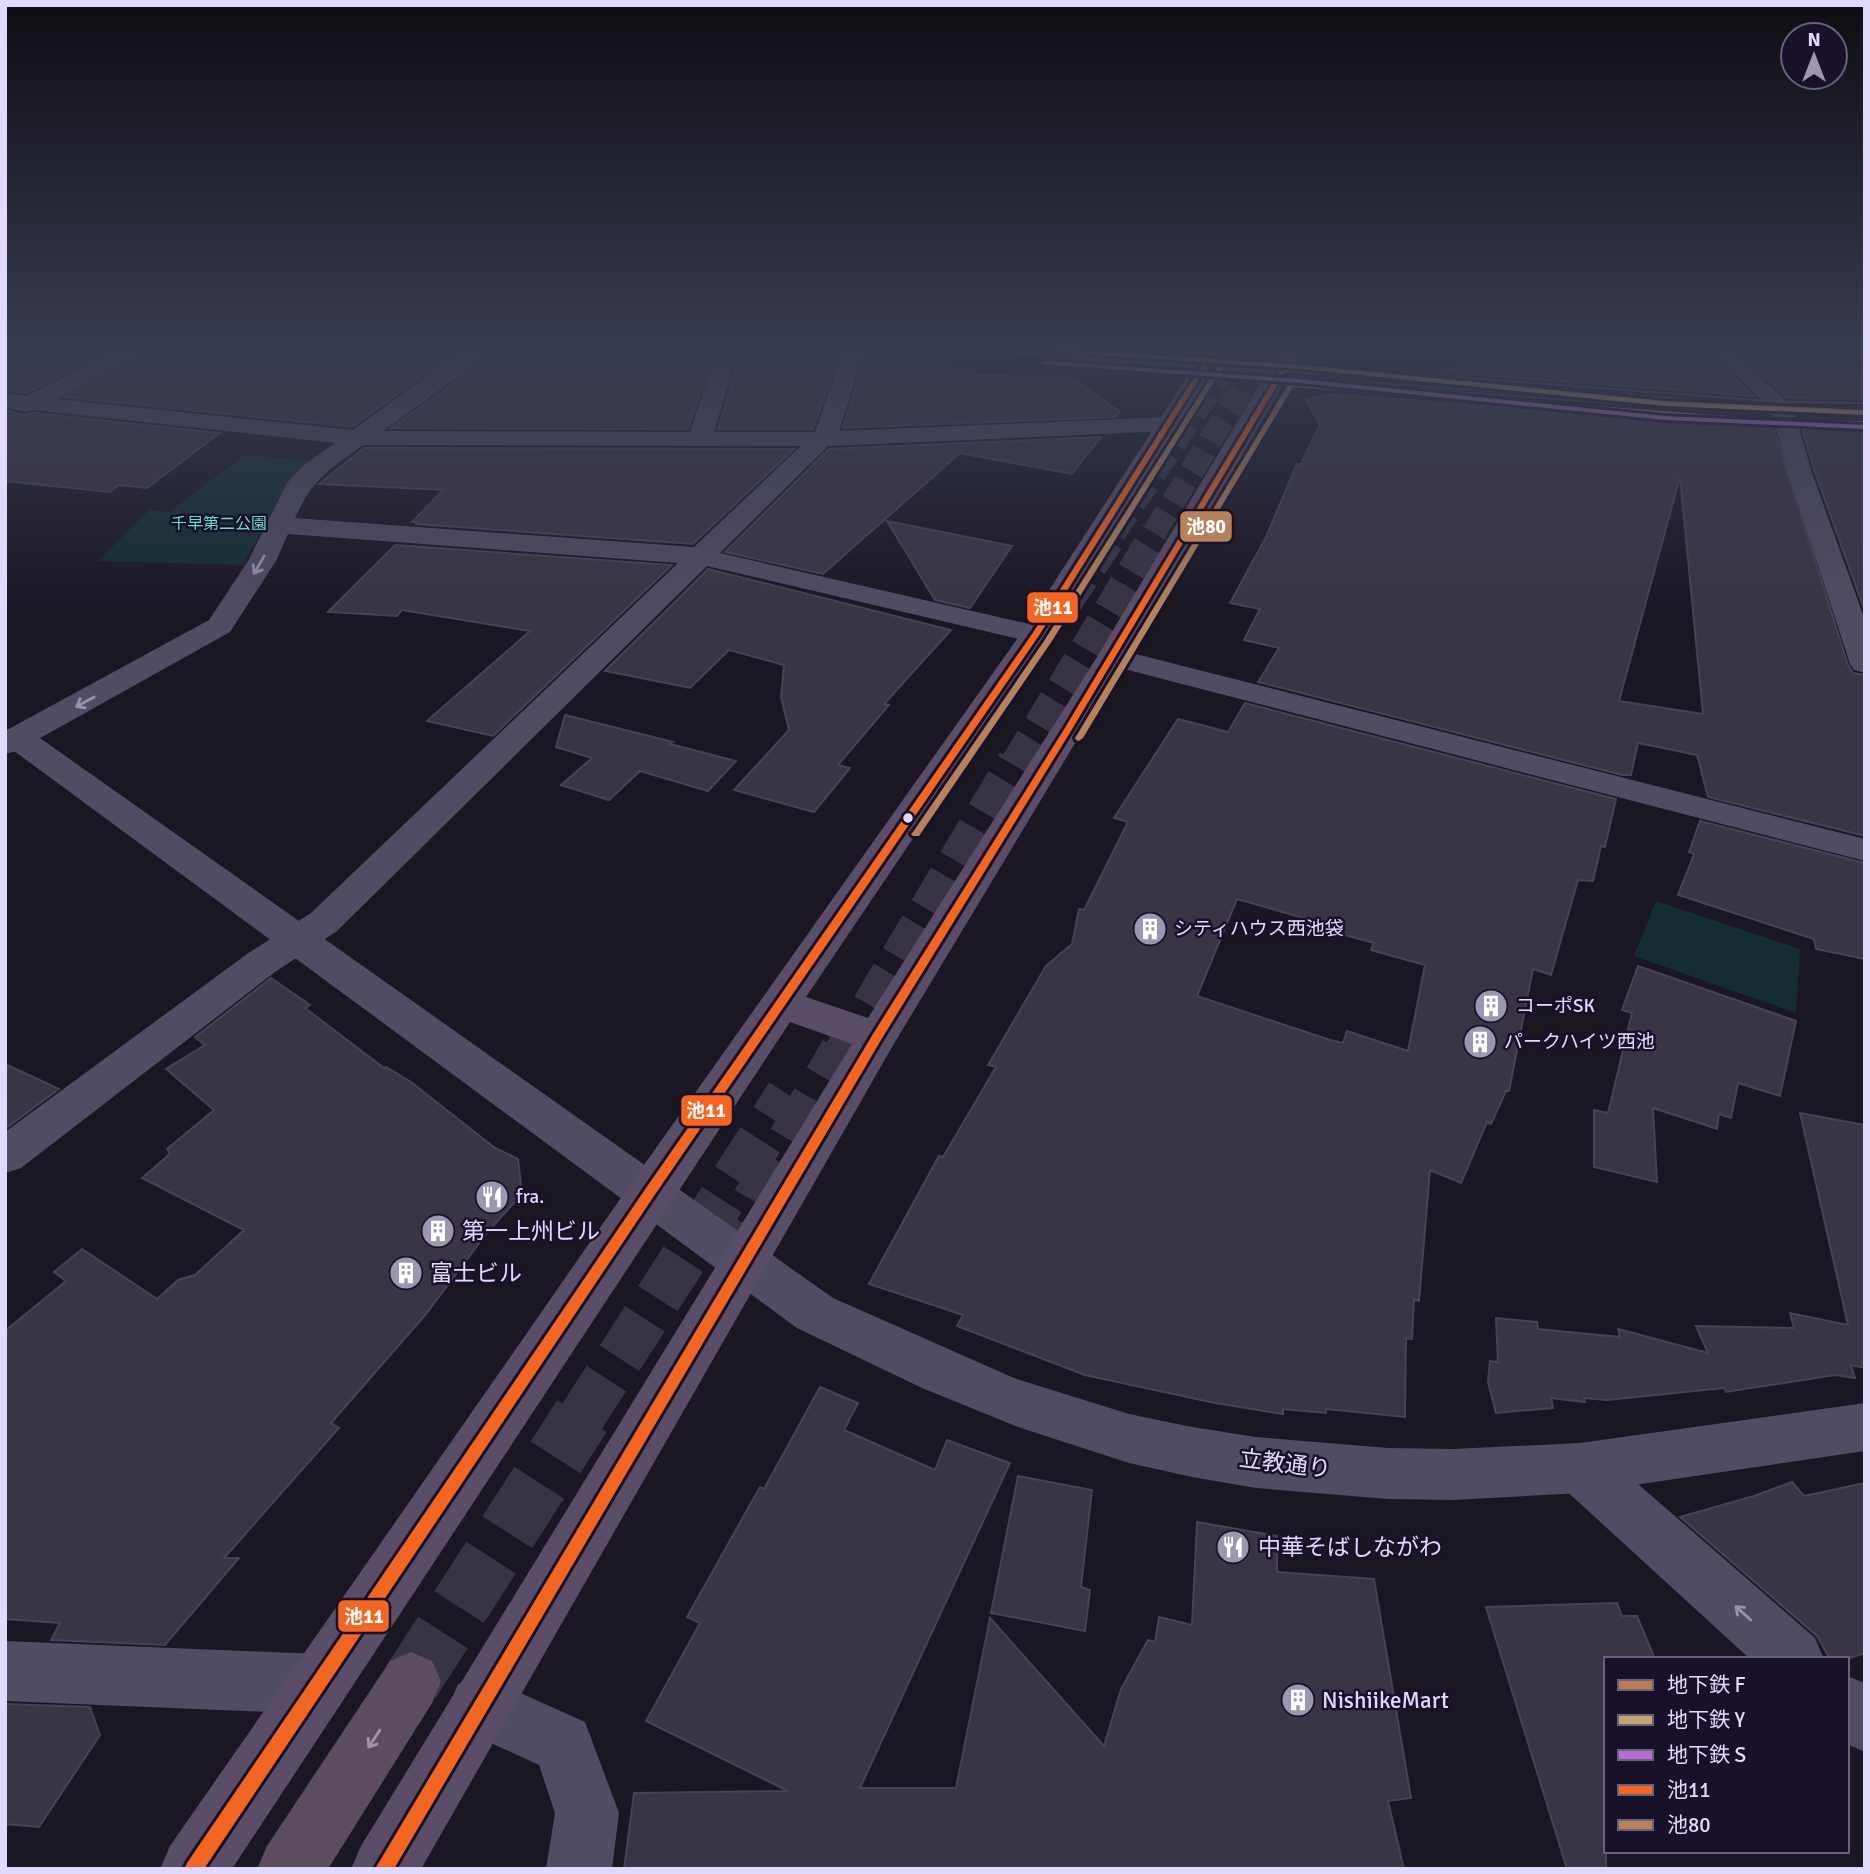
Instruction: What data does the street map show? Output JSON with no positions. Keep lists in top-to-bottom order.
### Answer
{
  "streets": {
    "street": ["立教通り"]
  },
  "parks": ["千早第二公園"],
  "places": {
    "building": [
      "シティハウス西池袋",
      "コーポSK",
      "パークハイツ西池",
      "第一上州ビル",
      "富士ビル",
      "NishiikeMart"
    ],
    "restaurant": ["fra.", "中華そばしながわ"]
  },
  "lines": ["transit line 池11", "transit line 池80"],
  "legend": [
    "地下鉄 F",
    "地下鉄 Y",
    "地下鉄 S",
    "池11",
    "池80"
  ],
  "north": "top"
}
